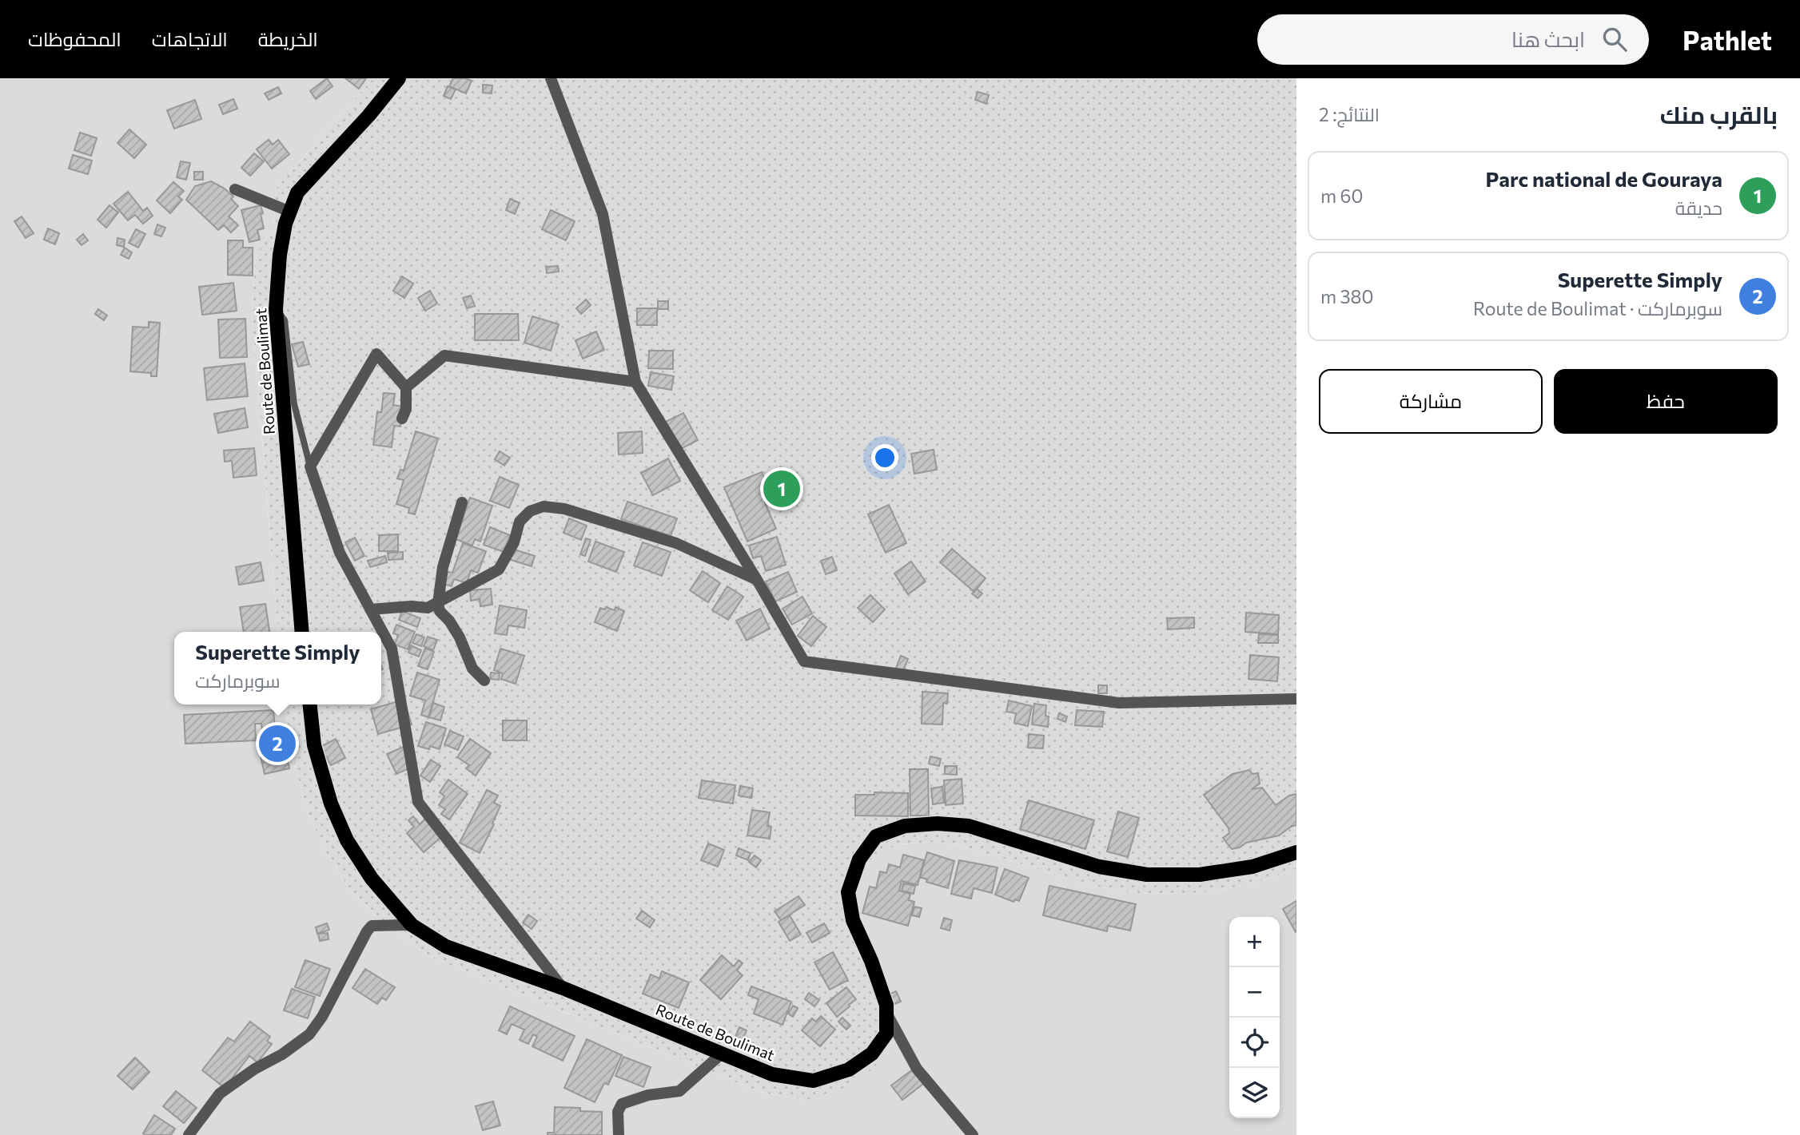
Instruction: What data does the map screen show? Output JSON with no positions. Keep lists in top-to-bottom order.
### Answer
{
  "streets": {
    "main road": ["Route de Boulimat"]
  },
  "page": {
    "header": "Pathlet",
    "search": "ابحث هنا",
    "nav": ["الخريطة", "الاتجاهات", "المحفوظات"],
    "heading": ["بالقرب منك", "النتائج: 2"],
    "list": [
      {
        "mark": "1",
        "name": "Parc national de Gouraya",
        "note": "حديقة",
        "value": "60 m"
      },
      {
        "mark": "2",
        "name": "Superette Simply",
        "note": "سوبرماركت · Route de Boulimat",
        "value": "380 m"
      }
    ],
    "buttons": ["حفظ", "مشاركة"],
    "pins": ["1", "2"],
    "popup": ["Superette Simply", "سوبرماركت"],
    "map_buttons": ["+", "−"]
  }
}
